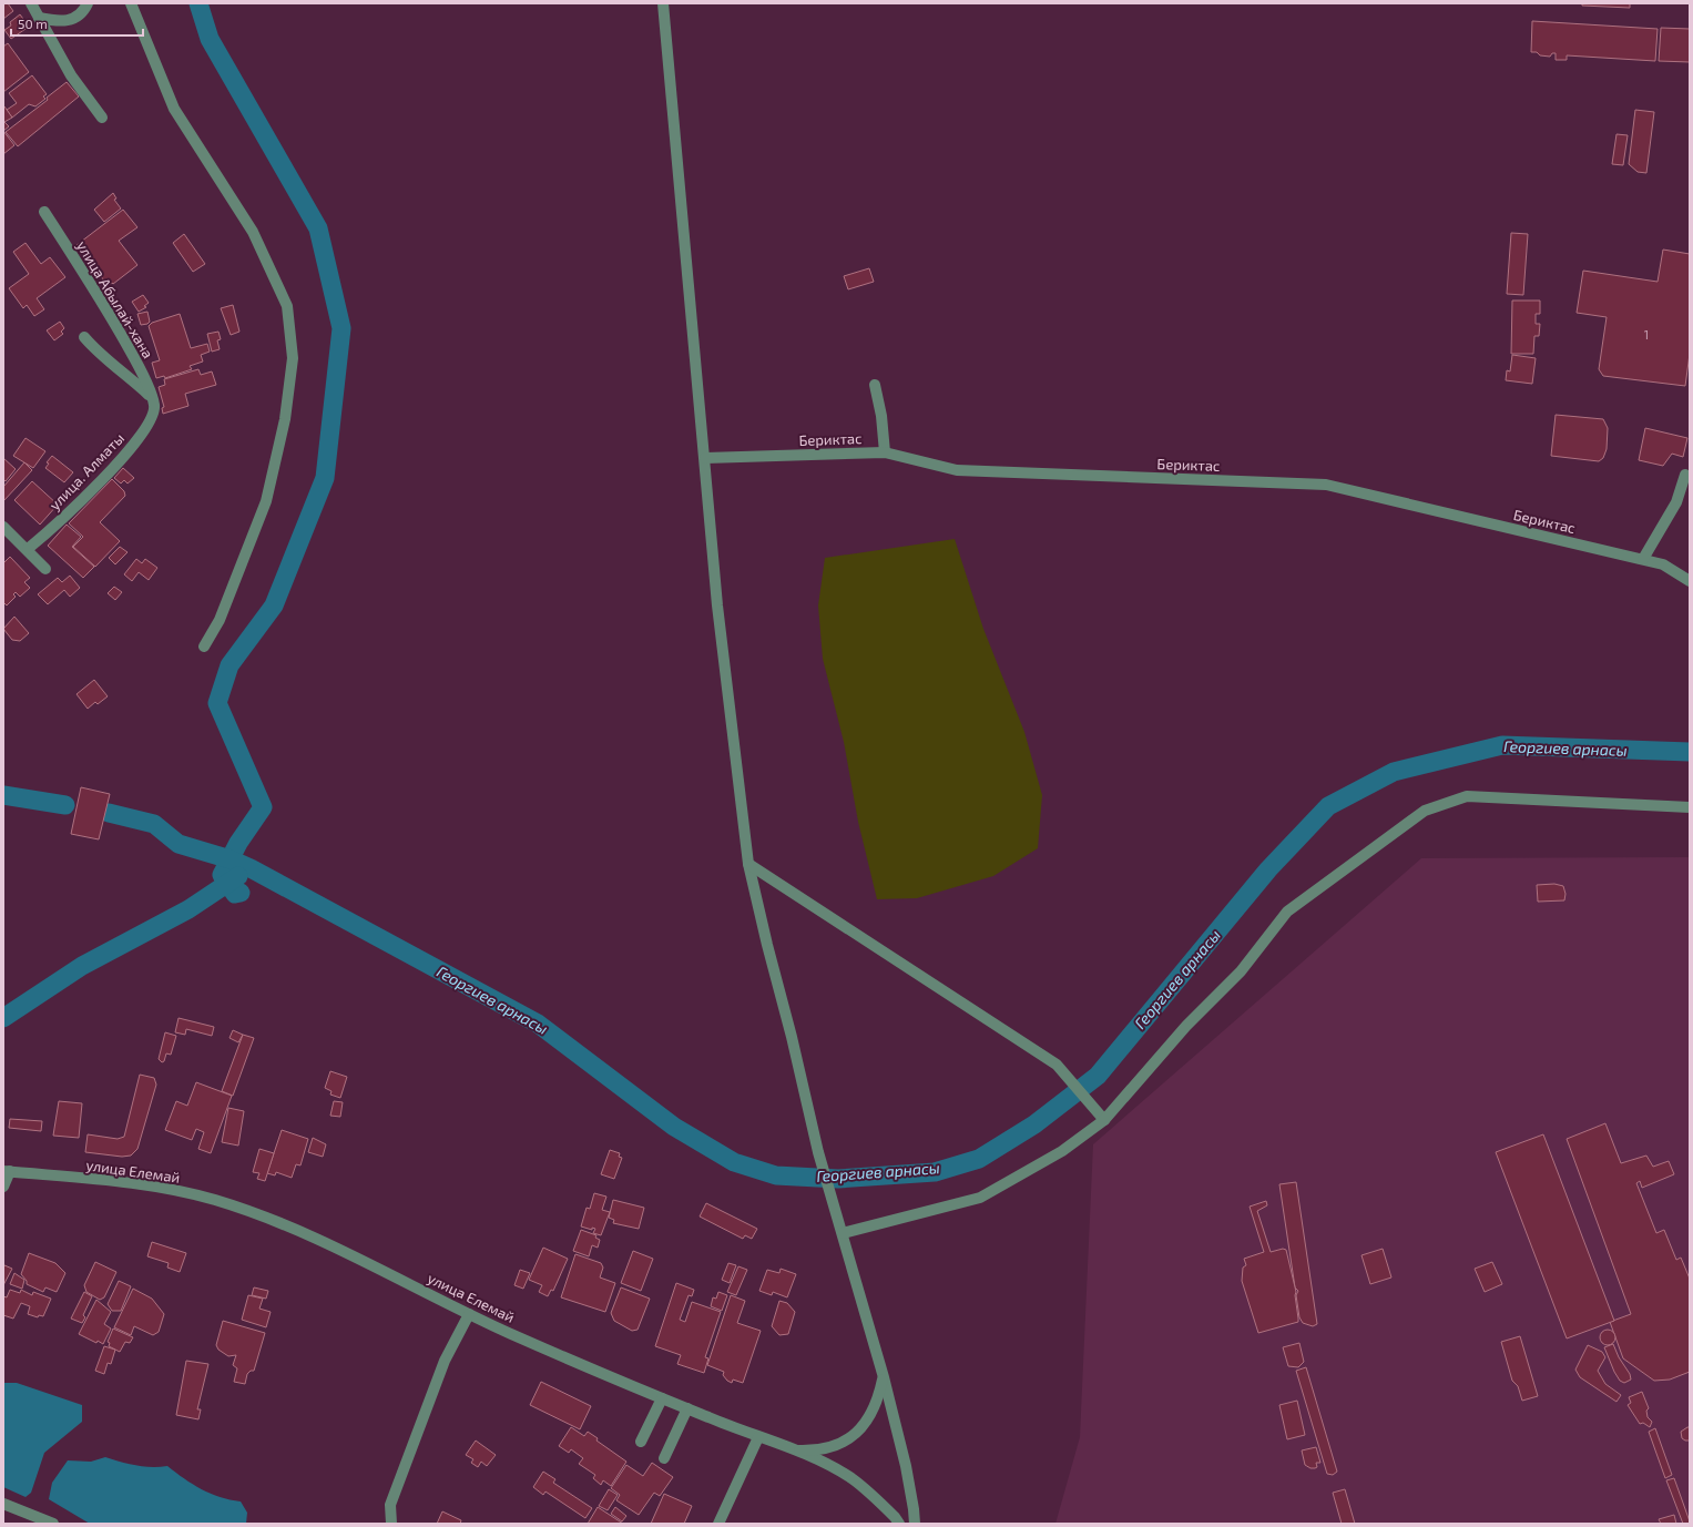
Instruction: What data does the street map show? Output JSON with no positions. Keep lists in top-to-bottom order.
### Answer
{
  "streets": {
    "street": [
      "улица Абылай-хана",
      "Бериктас",
      "улица. Алматы",
      "улица Елемай"
    ]
  },
  "crossings": [
    ["улица Абылай-хана", "улица. Алматы"]
  ],
  "water": ["Георгиев арнасы"],
  "house_numbers": ["1"],
  "scale_bar": "50 m"
}
